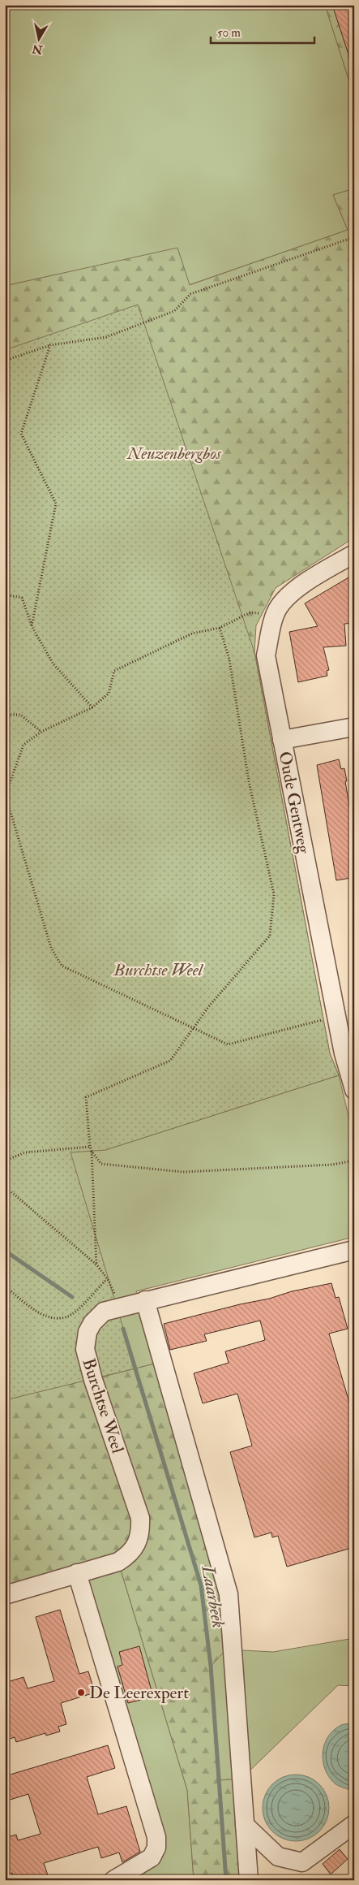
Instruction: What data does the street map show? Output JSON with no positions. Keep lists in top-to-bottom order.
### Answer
{
  "streets": {
    "street": ["Oude Gentweg", "Burchtse Weel"]
  },
  "water": ["Laarbeek"],
  "parks": ["Neuzenbergbos", "Burchtse Weel"],
  "places": ["De Leerexpert"],
  "scale_bar": "50 m",
  "north": "bottom"
}
